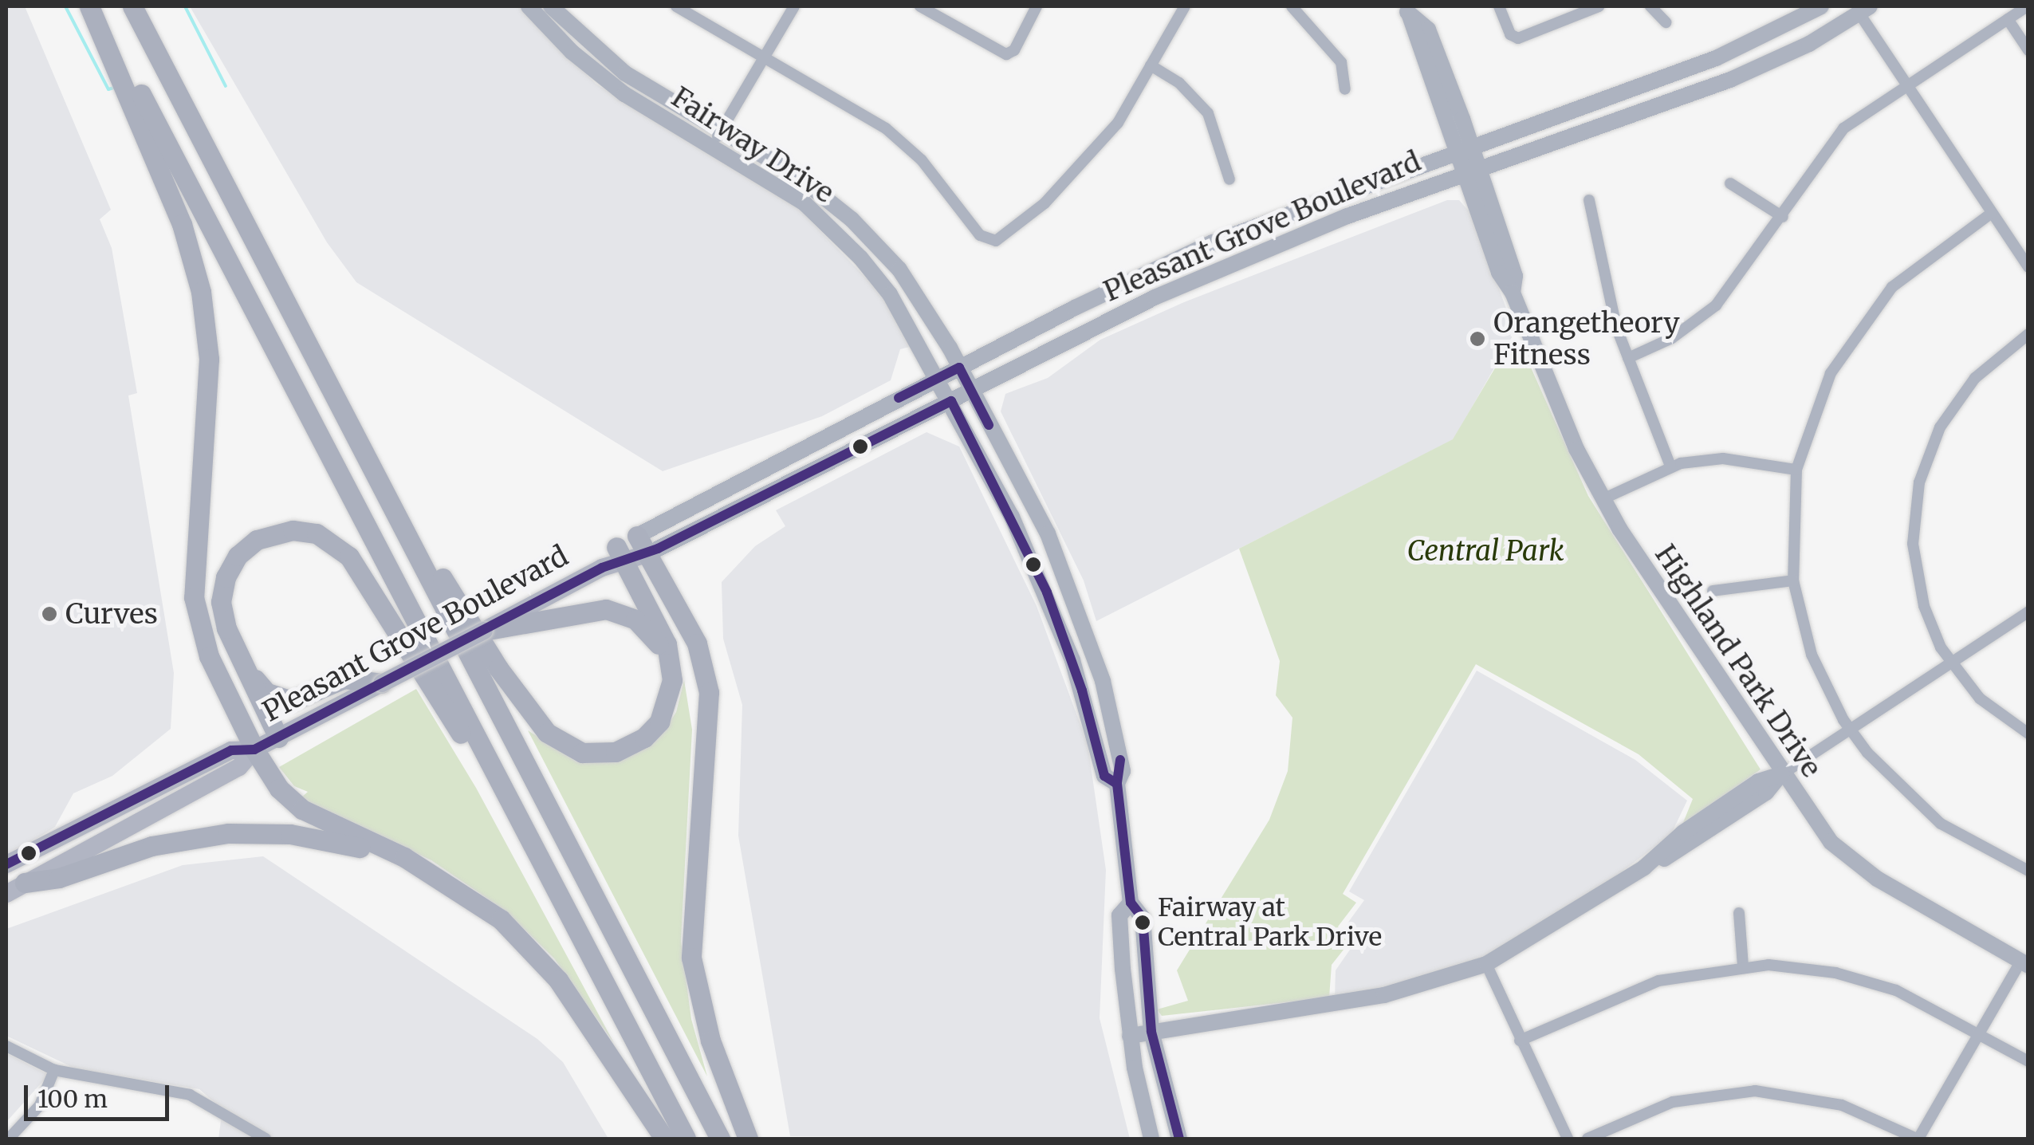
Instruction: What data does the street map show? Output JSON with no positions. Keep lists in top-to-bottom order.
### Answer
{
  "streets": {
    "main road": ["Fairway Drive", "Pleasant Grove Boulevard", "Highland Park Drive"]
  },
  "crossings": [
    ["Fairway Drive", "Pleasant Grove Boulevard"],
    ["Pleasant Grove Boulevard", "Highland Park Drive"]
  ],
  "parks": ["Central Park"],
  "places": ["Orangetheory Fitness", "Curves", "Fairway at Central Park Drive"],
  "scale_bar": "100 m"
}
